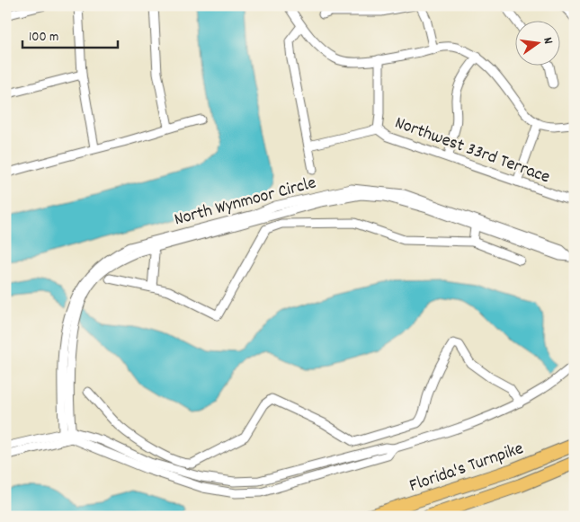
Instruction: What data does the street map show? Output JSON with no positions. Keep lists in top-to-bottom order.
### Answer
{
  "streets": {
    "highway": ["Florida's Turnpike"],
    "street": ["Northwest 33rd Terrace", "North Wynmoor Circle"]
  },
  "scale_bar": "100 m",
  "north": "right"
}
